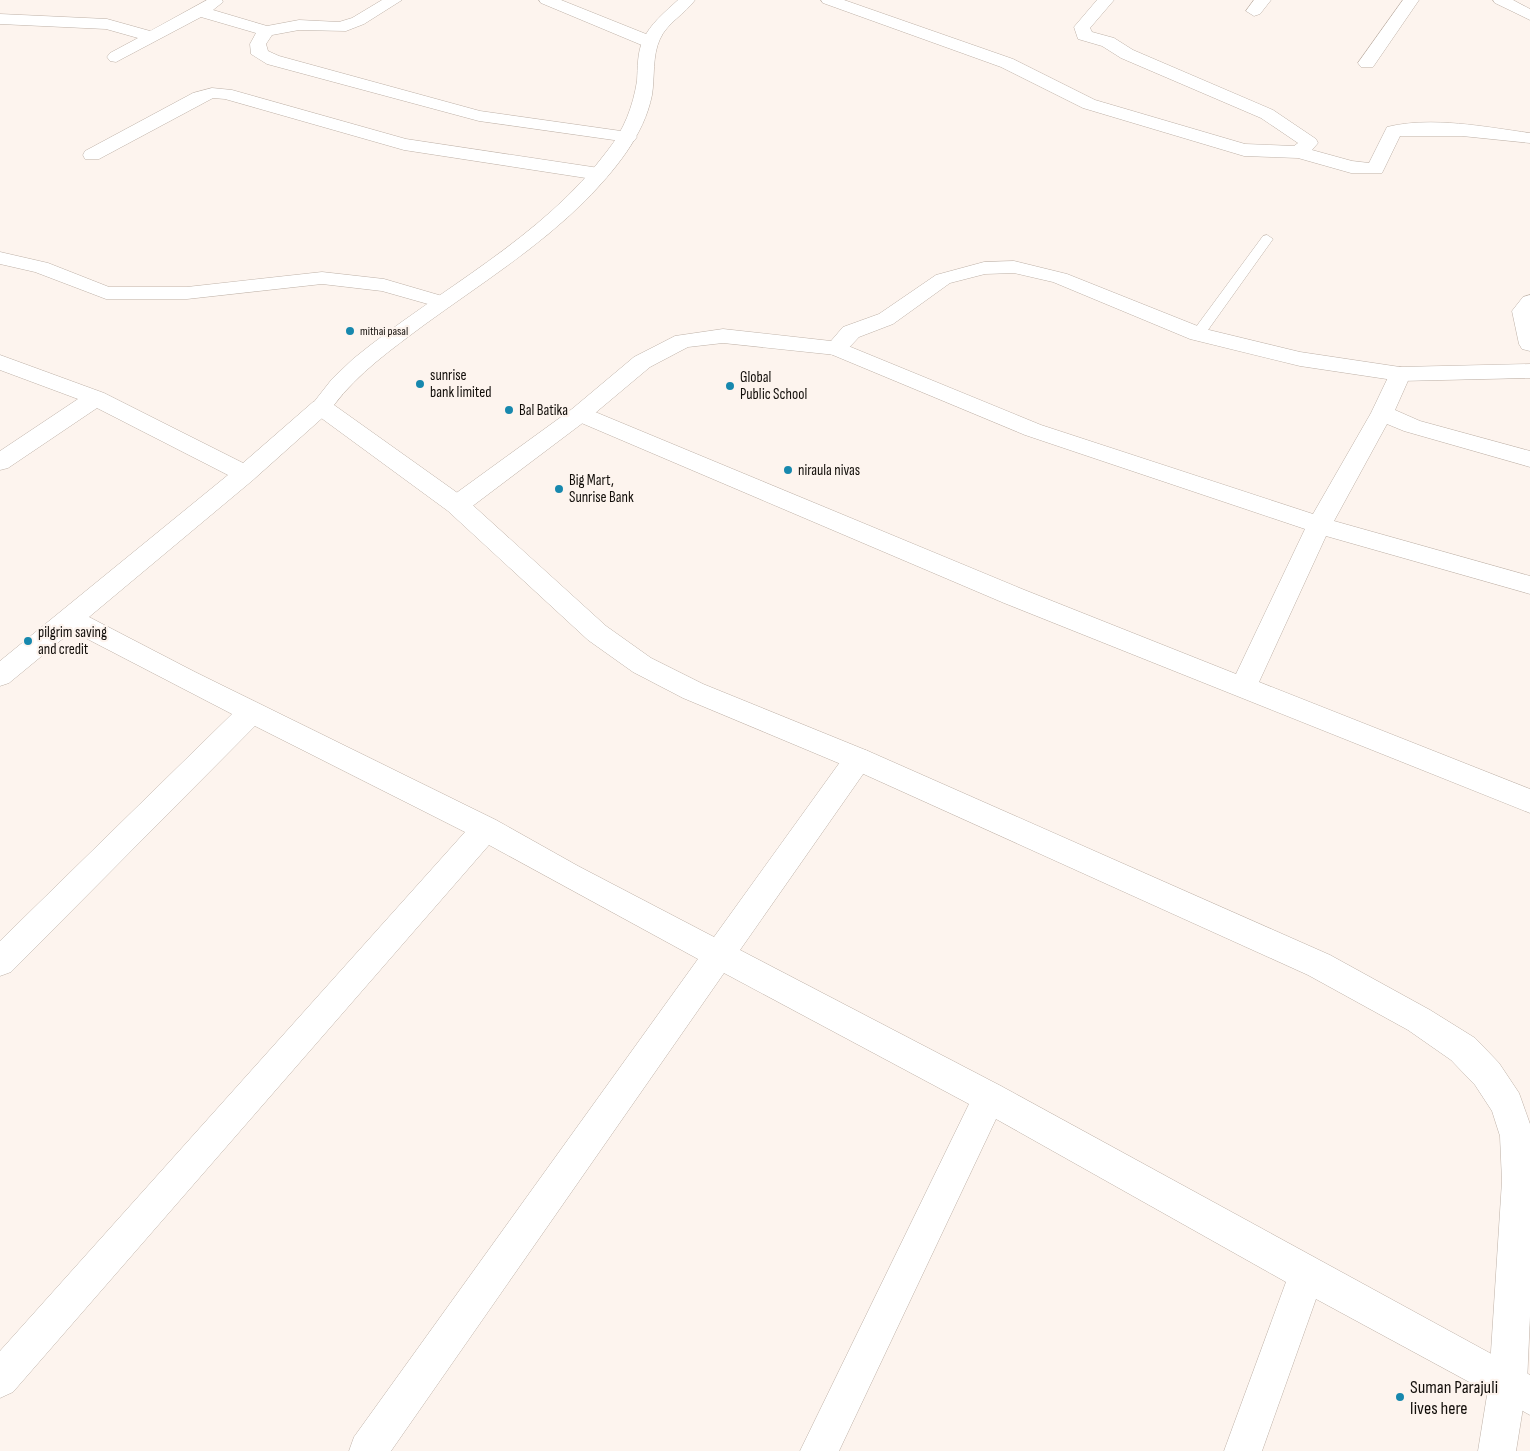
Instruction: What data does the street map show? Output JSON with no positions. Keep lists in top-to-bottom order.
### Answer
{
  "places": [
    "mithai pasal",
    "sunrise bank limited",
    "Global Public School",
    "Bal Batika",
    "niraula nivas",
    "Big Mart, Sunrise Bank",
    "pilgrim saving and credit",
    "Suman Parajuli lives here"
  ]
}
